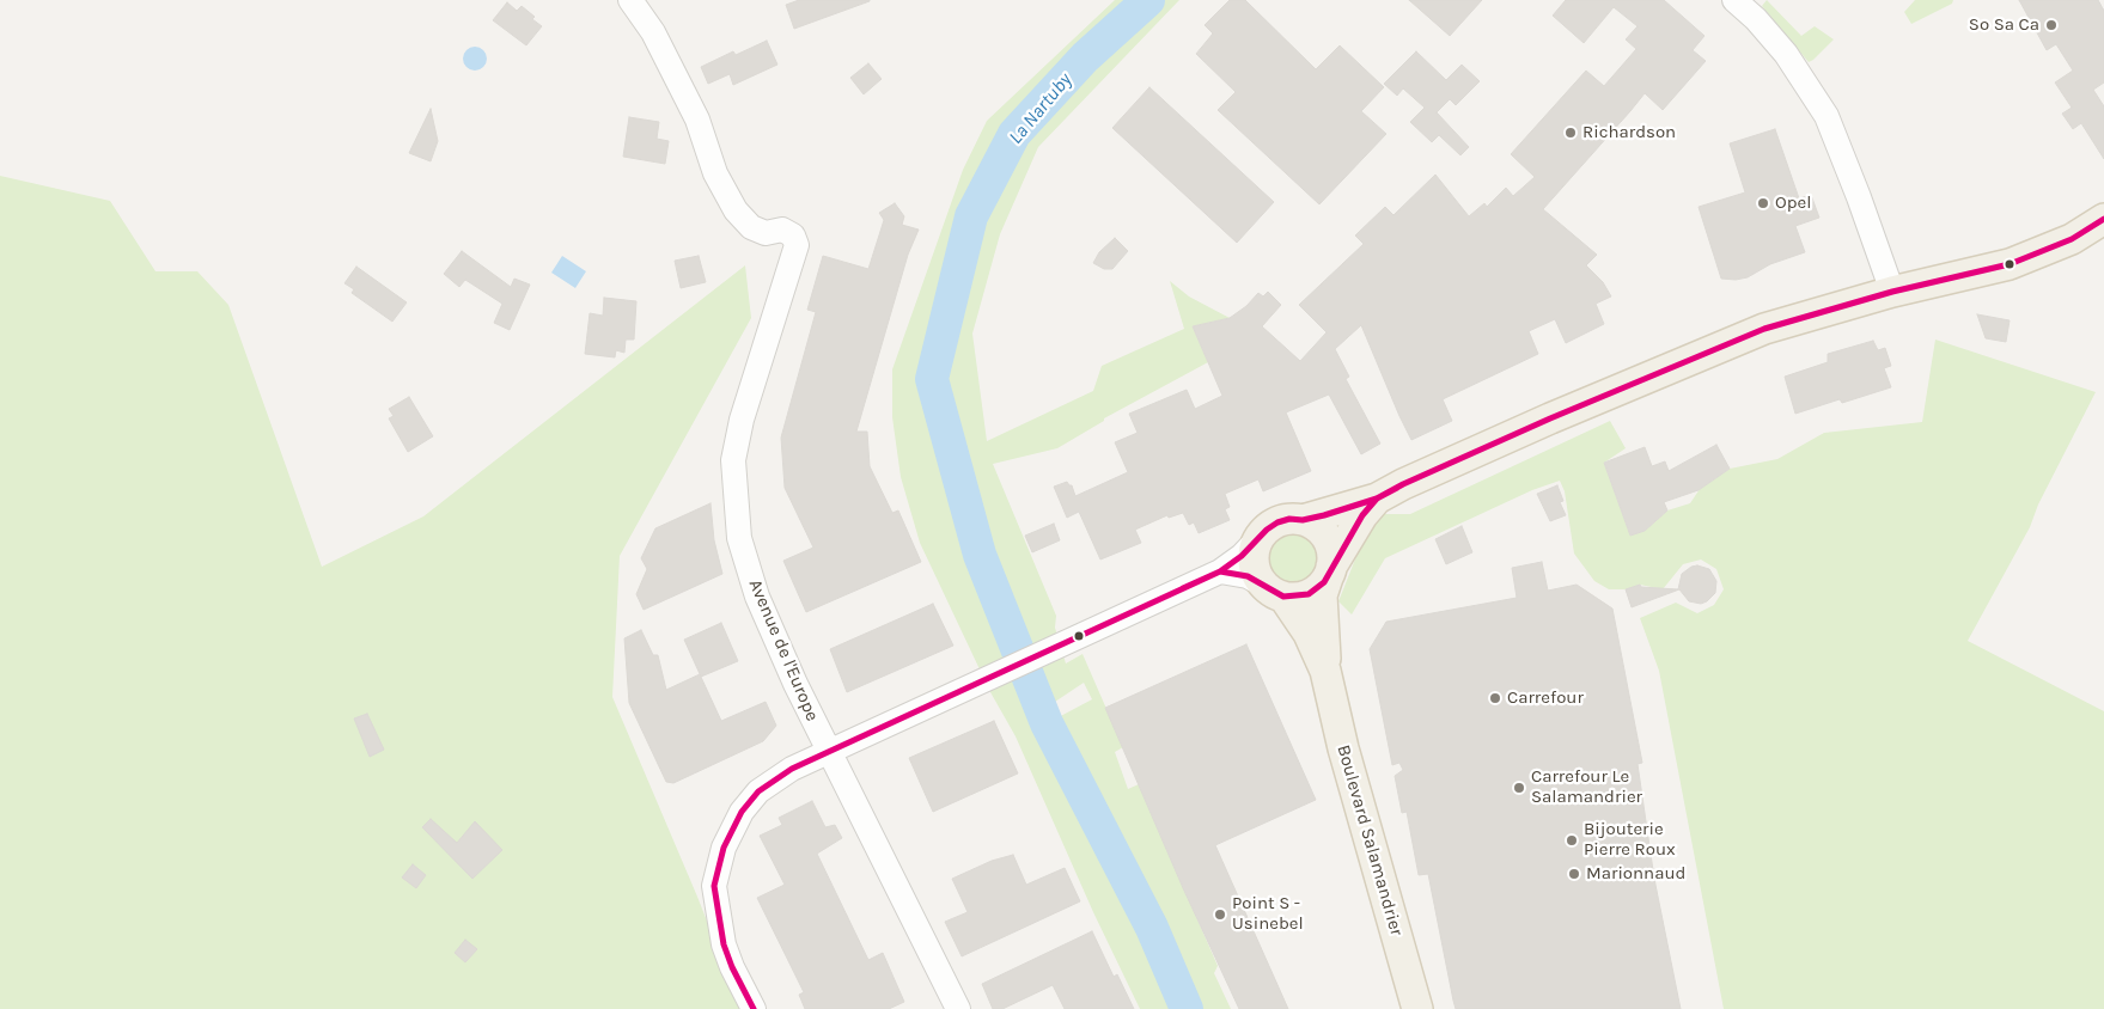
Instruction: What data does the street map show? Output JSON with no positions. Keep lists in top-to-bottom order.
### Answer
{
  "streets": {
    "main road": ["Boulevard Salamandrier"],
    "street": ["Avenue de l'Europe"]
  },
  "water": ["La Nartuby"],
  "places": [
    "So Sa Ca",
    "Richardson",
    "Opel",
    "Carrefour",
    "Carrefour Le Salamandrier",
    "Bijouterie Pierre Roux",
    "Marionnaud",
    "Point S - Usinebel"
  ]
}
